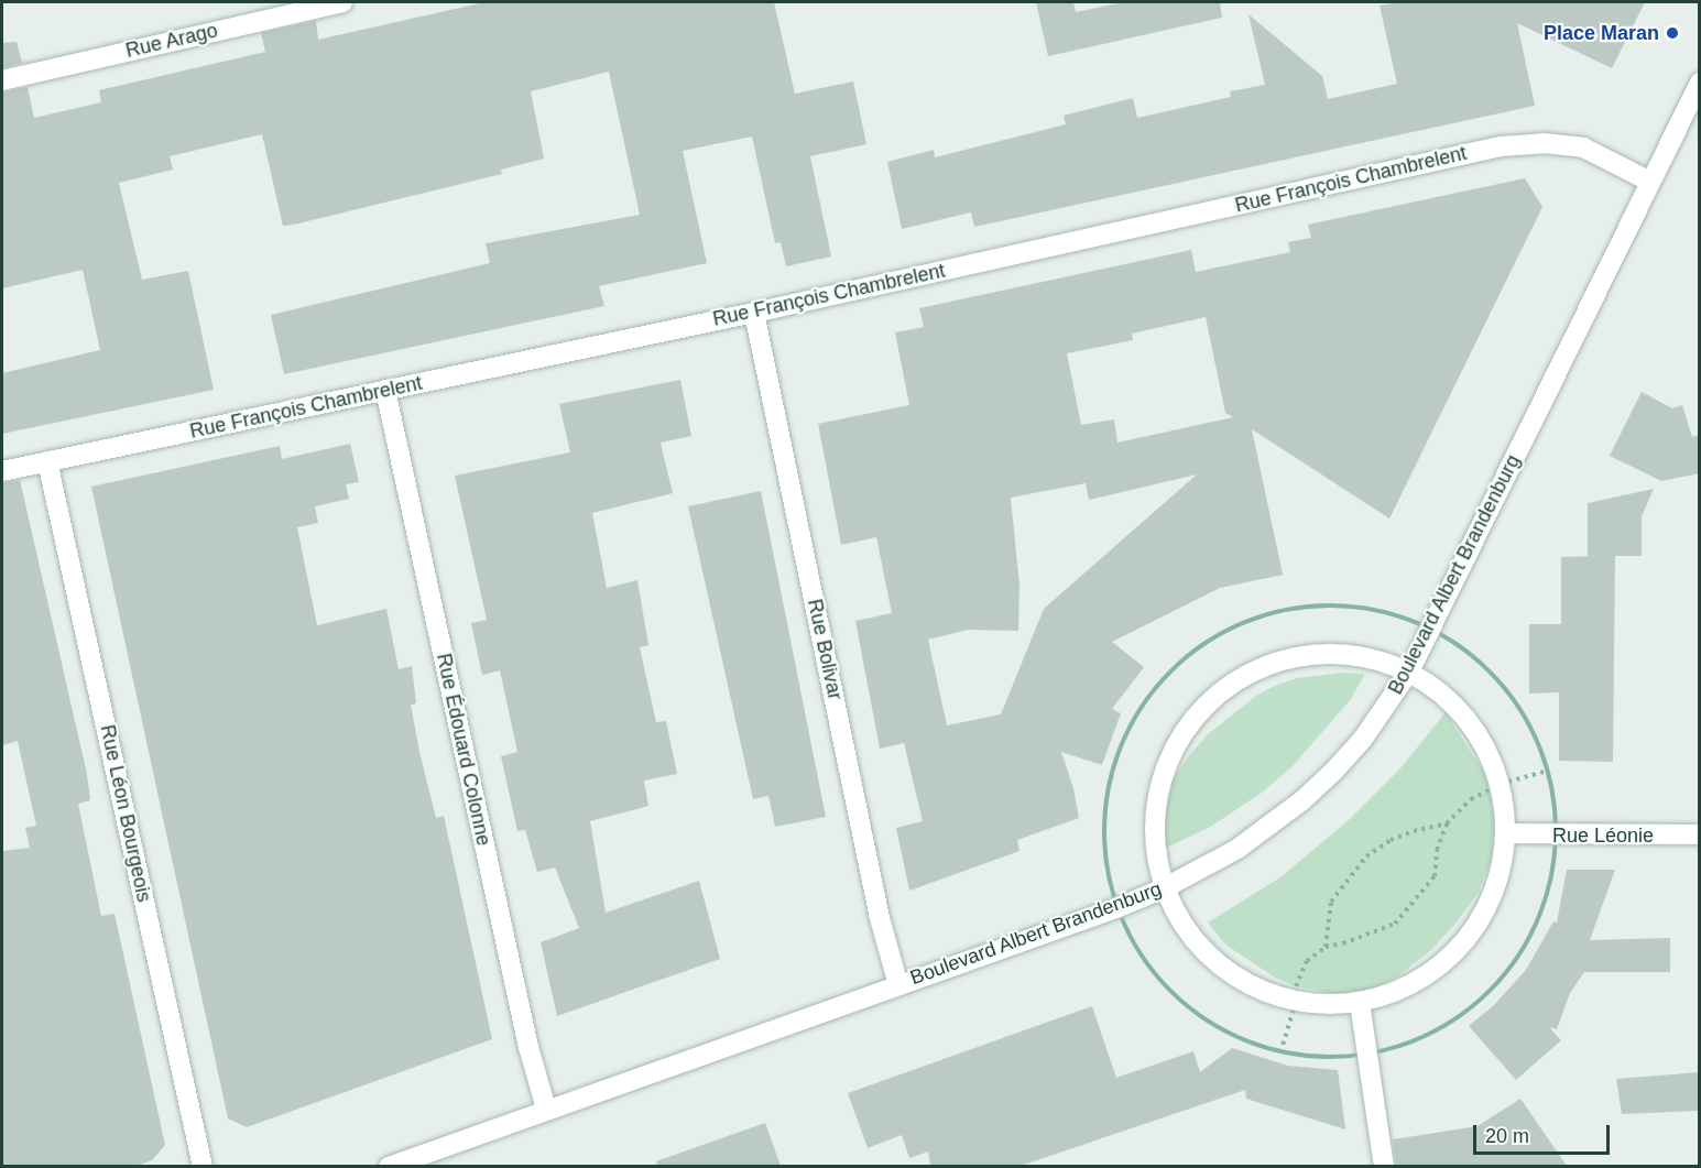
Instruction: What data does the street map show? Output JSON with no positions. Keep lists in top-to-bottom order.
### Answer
{
  "streets": {
    "street": [
      "Rue Arago",
      "Rue François Chambrelent",
      "Boulevard Albert Brandenburg",
      "Rue Bolivar",
      "Rue Édouard Colonne",
      "Rue Léon Bourgeois",
      "Rue Léonie"
    ]
  },
  "crossings": [
    ["Rue François Chambrelent", "Boulevard Albert Brandenburg"],
    ["Rue François Chambrelent", "Rue Bolivar"],
    ["Rue François Chambrelent", "Rue Édouard Colonne"],
    ["Rue François Chambrelent", "Rue Léon Bourgeois"],
    ["Boulevard Albert Brandenburg", "Rue Bolivar"],
    ["Boulevard Albert Brandenburg", "Rue Édouard Colonne"]
  ],
  "places": ["Place Maran"],
  "scale_bar": "20 m"
}
